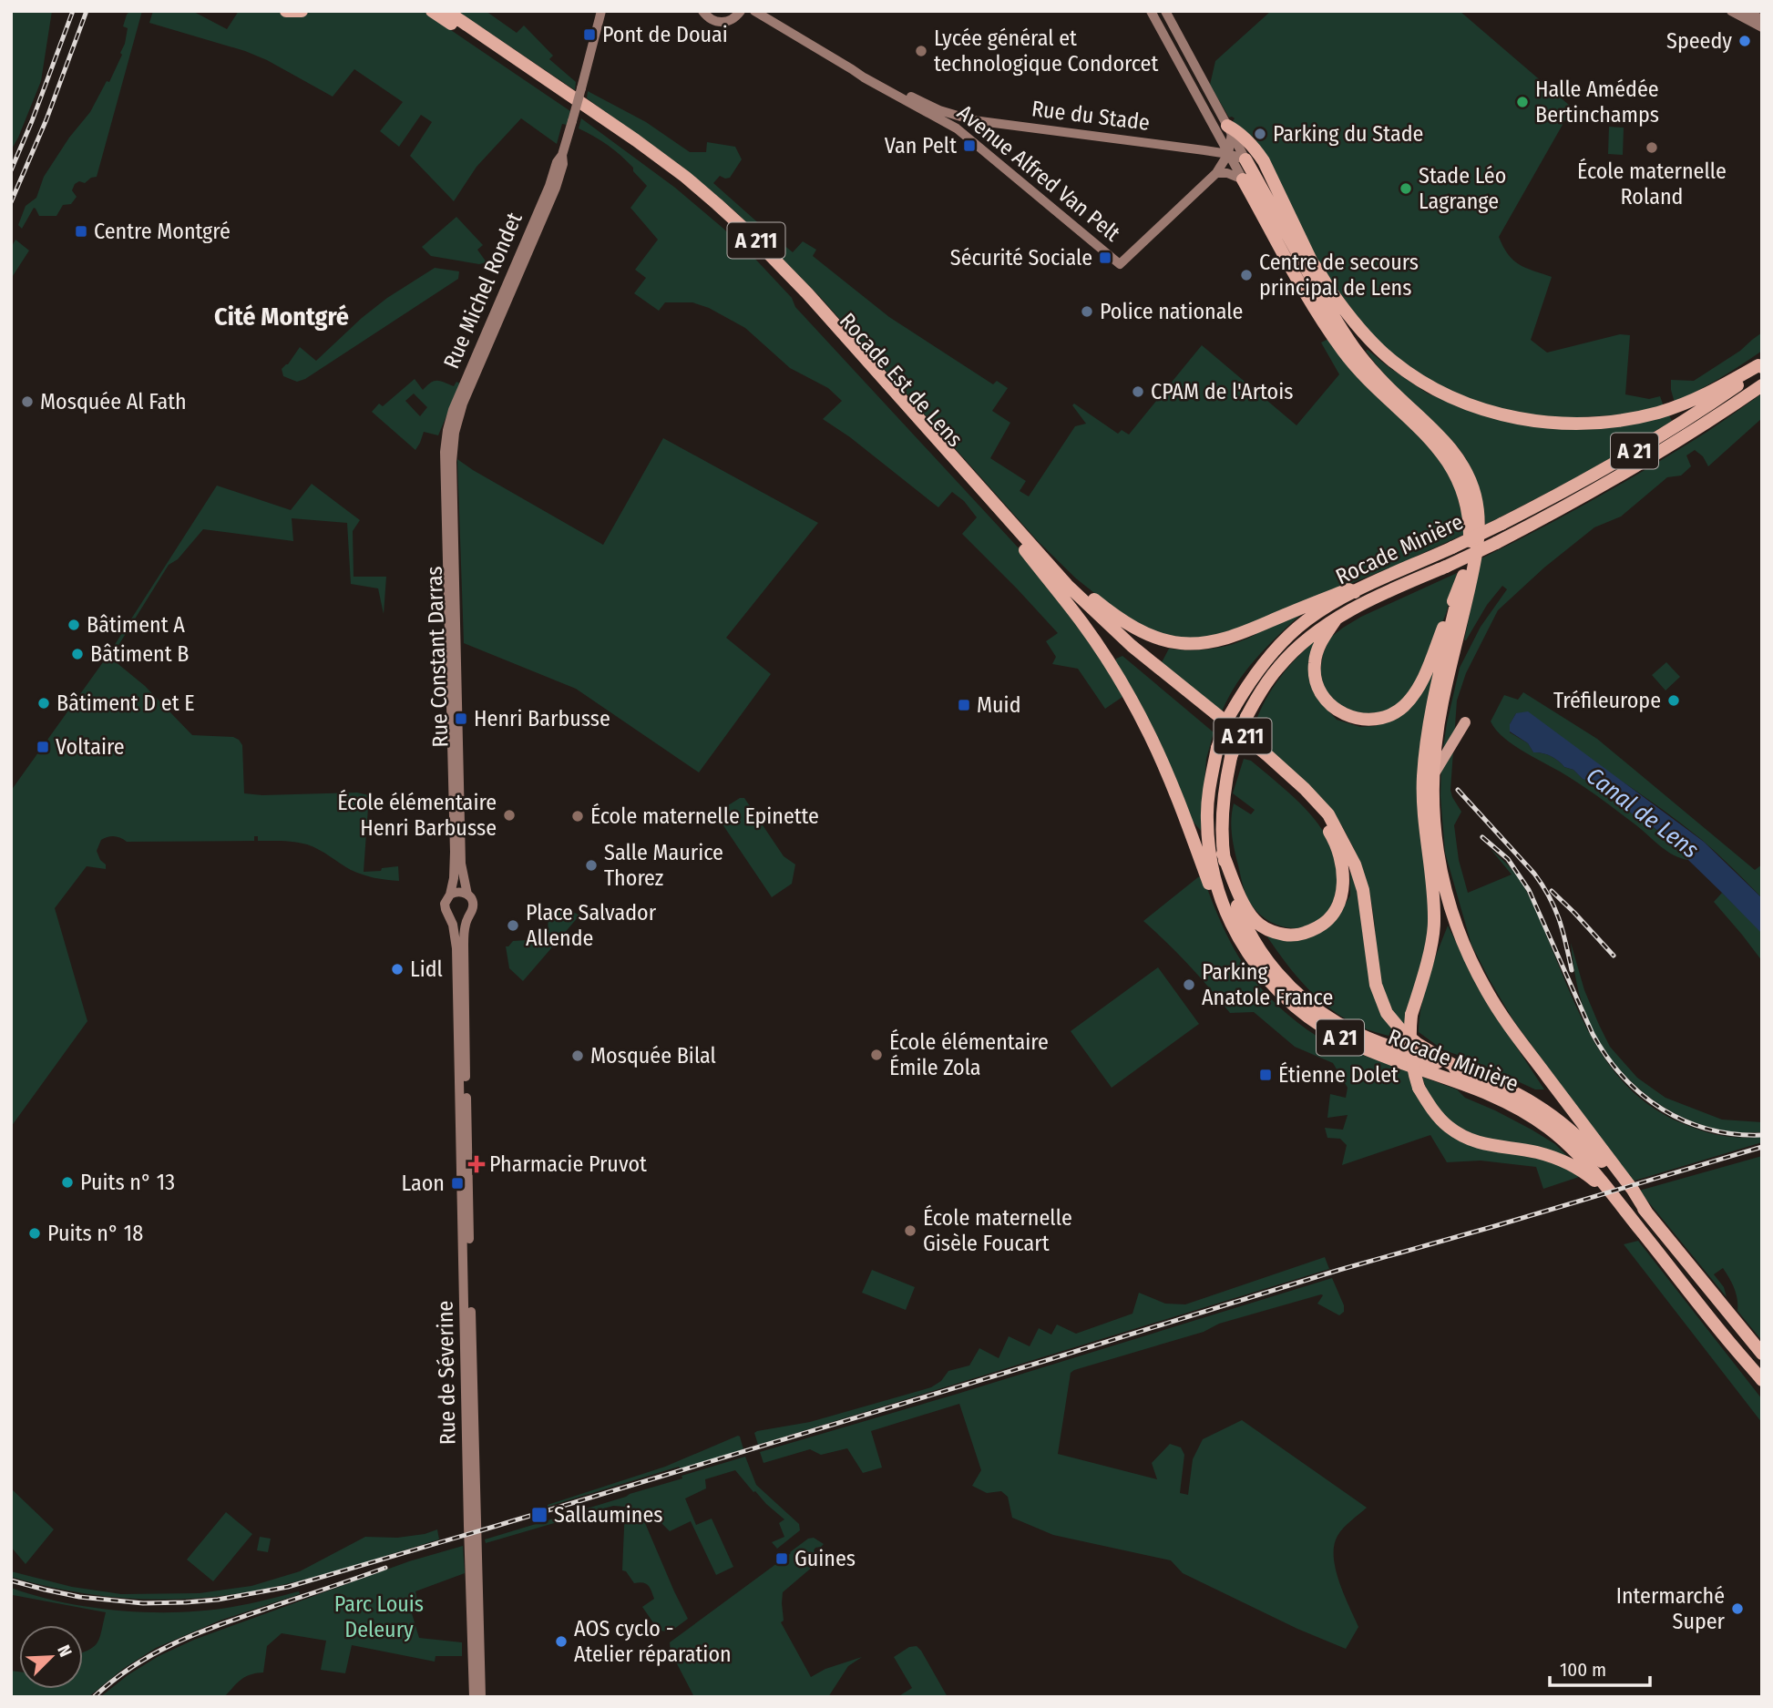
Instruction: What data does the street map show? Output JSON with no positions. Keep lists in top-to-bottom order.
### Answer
{
  "streets": {
    "highway": [
      "A 211",
      "Rocade Est de Lens",
      "A 21",
      "Rocade Minière"
    ],
    "main road": [
      "Rue du Stade",
      "Avenue Alfred Van Pelt",
      "Rue Michel Rondet",
      "Rue Constant Darras",
      "Rue de Séverine"
    ]
  },
  "crossings": [
    ["Rue du Stade", "Avenue Alfred Van Pelt"],
    ["Rue Michel Rondet", "Rue Constant Darras"],
    ["Rue Constant Darras", "Rue de Séverine"]
  ],
  "districts": ["Cité Montgré"],
  "water": ["Canal de Lens"],
  "parks": ["Parc Louis Deleury"],
  "places": {
    "transit": [
      "Pont de Douai",
      "Van Pelt",
      "Centre Montgré",
      "Sécurité Sociale",
      "Muid",
      "Henri Barbusse",
      "Voltaire",
      "Étienne Dolet",
      "Laon",
      "Sallaumines",
      "Guines"
    ],
    "other": [
      "Speedy",
      "Lycée général et technologique Condorcet",
      "Halle Amédée Bertinchamps",
      "Parking du Stade",
      "École maternelle Roland",
      "Stade Léo Lagrange",
      "Centre de secours principal de Lens",
      "Police nationale",
      "CPAM de l'Artois",
      "Mosquée Al Fath",
      "Bâtiment A",
      "Bâtiment B",
      "Tréfileurope",
      "Bâtiment D et E",
      "École élémentaire Henri Barbusse",
      "École maternelle Epinette",
      "Salle Maurice Thorez",
      "Place Salvador Allende",
      "Lidl",
      "Parking Anatole France",
      "École élémentaire Émile Zola",
      "Mosquée Bilal",
      "Puits n° 13",
      "École maternelle Gisèle Foucart",
      "Puits n° 18",
      "Intermarché Super",
      "AOS cyclo - Atelier réparation"
    ],
    "health": ["Pharmacie Pruvot"]
  },
  "scale_bar": "100 m",
  "north": "top right"
}
